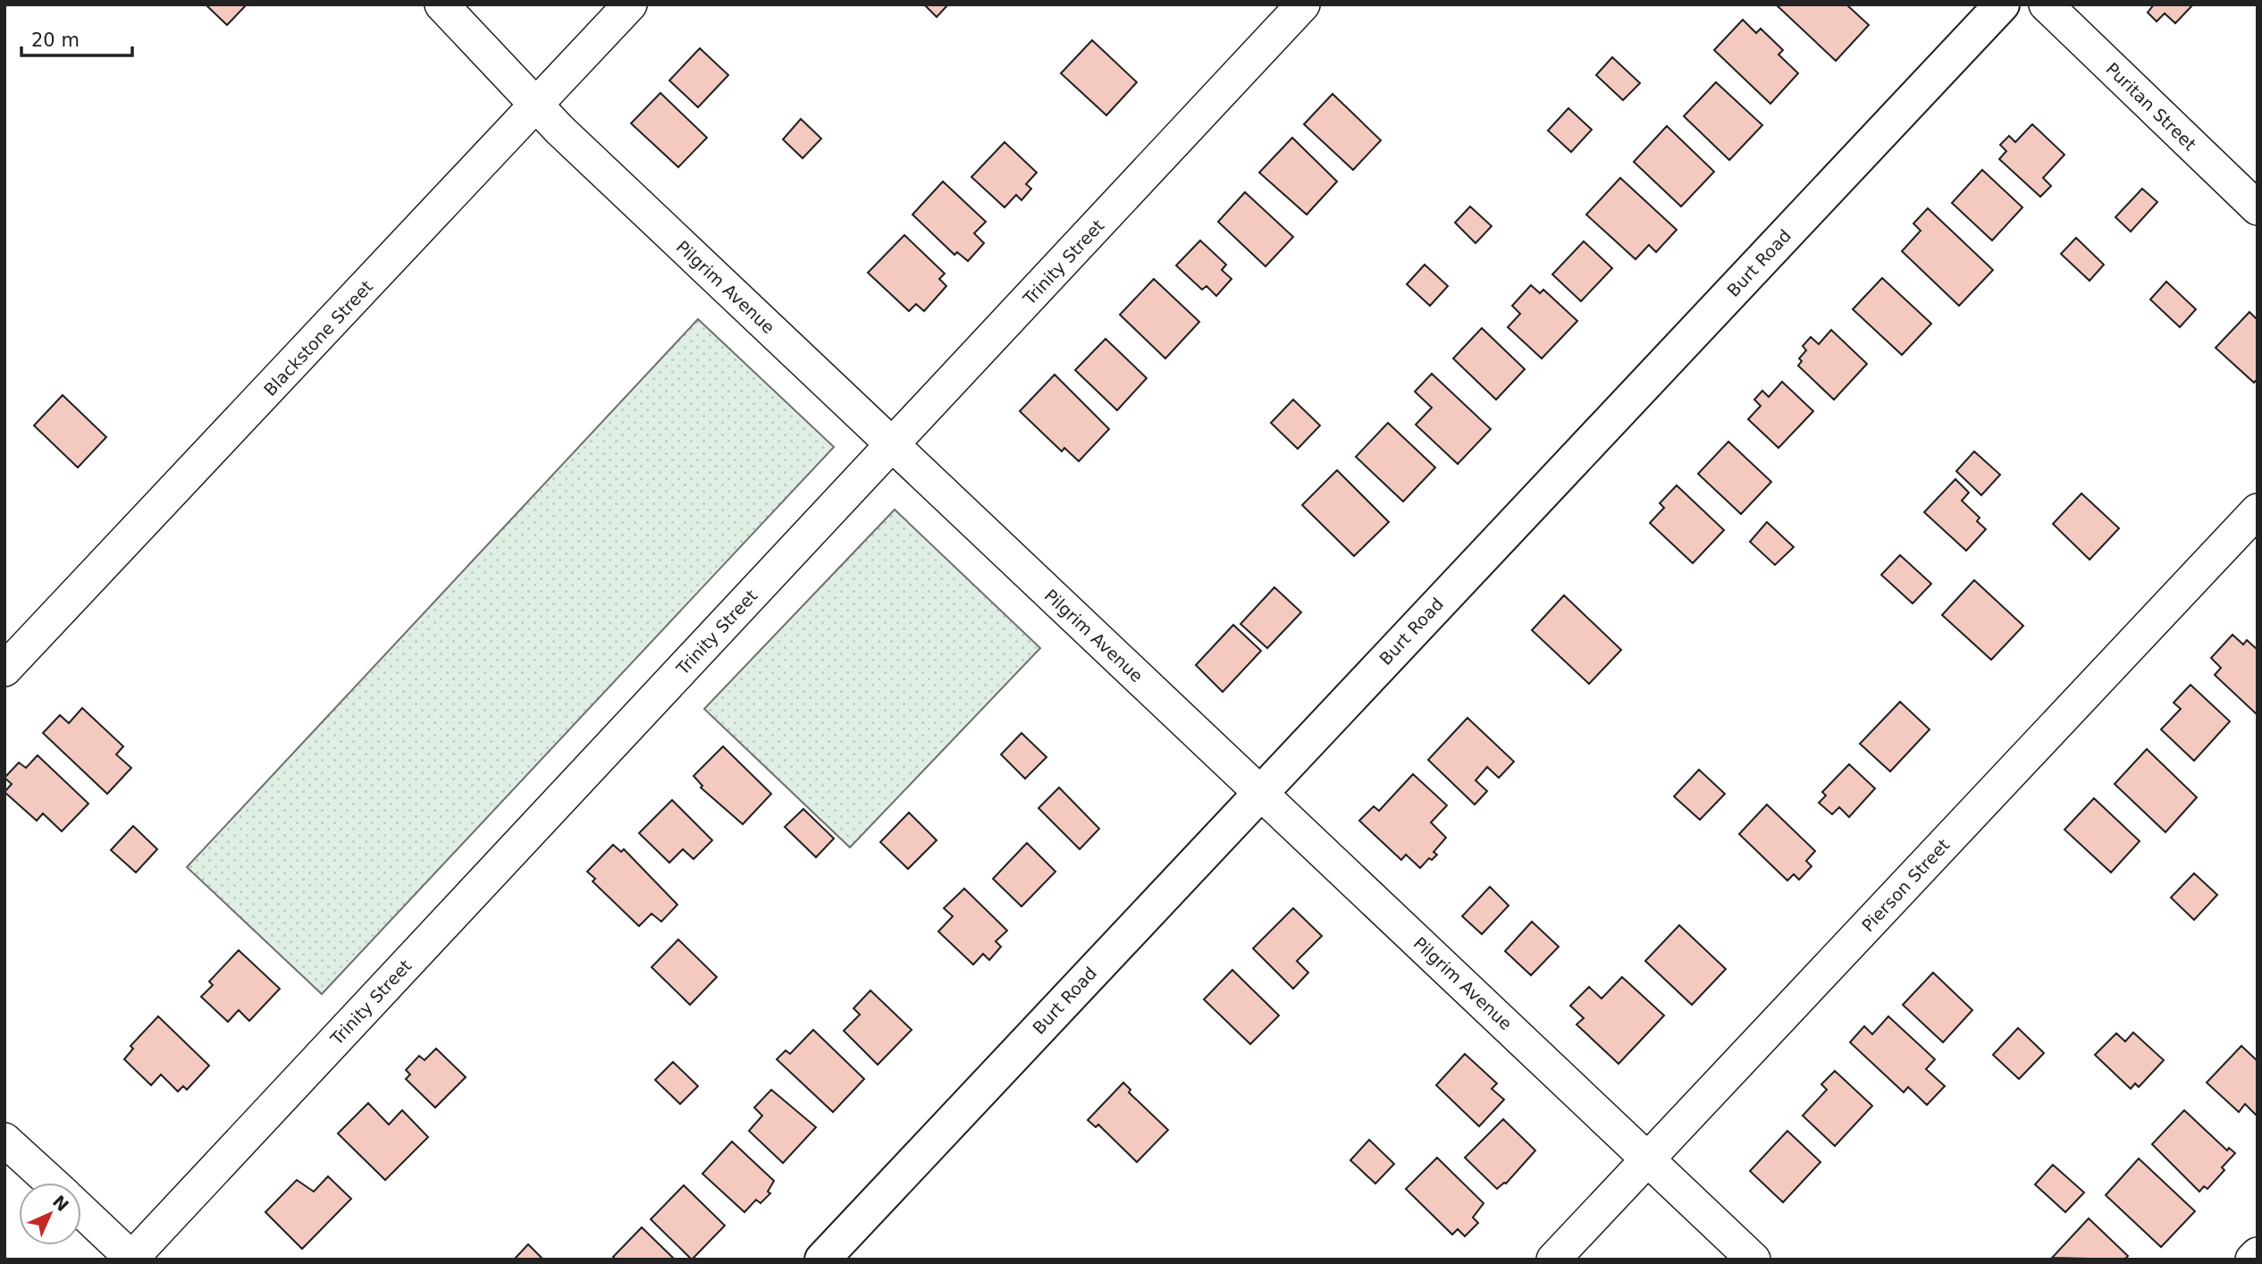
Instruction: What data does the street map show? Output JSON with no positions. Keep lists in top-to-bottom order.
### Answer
{
  "streets": {
    "street": [
      "Puritan Street",
      "Trinity Street",
      "Burt Road",
      "Pilgrim Avenue",
      "Blackstone Street",
      "Pierson Street"
    ]
  },
  "crossings": [
    ["Trinity Street", "Pilgrim Avenue"],
    ["Burt Road", "Pilgrim Avenue"],
    ["Pilgrim Avenue", "Blackstone Street"],
    ["Pilgrim Avenue", "Pierson Street"]
  ],
  "scale_bar": "20 m",
  "north": "top right"
}
